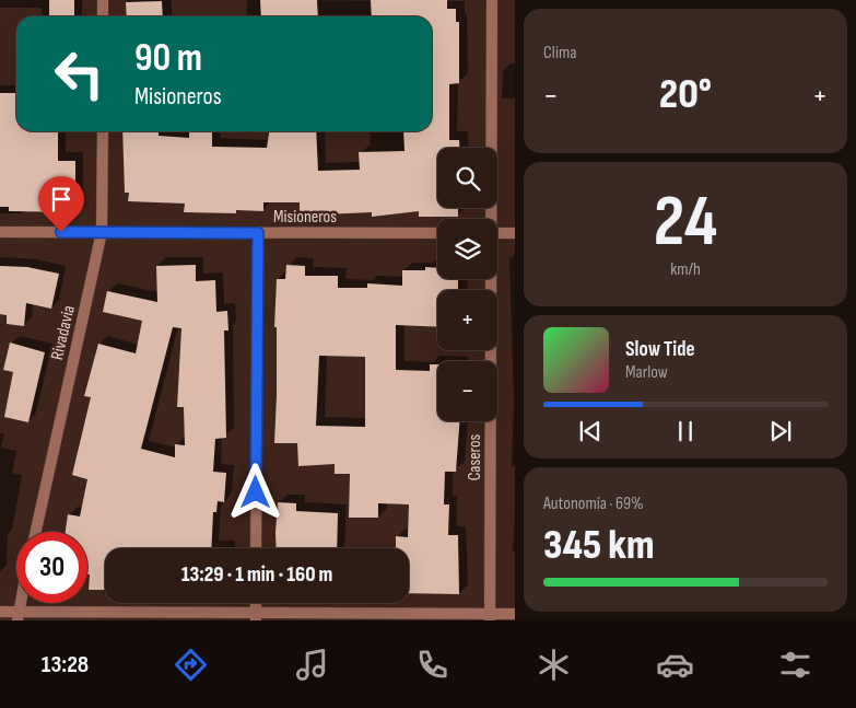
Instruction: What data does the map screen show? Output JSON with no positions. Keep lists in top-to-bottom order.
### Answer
{
  "streets": {
    "street": ["Misioneros", "Rivadavia", "Caseros"]
  },
  "crossings": [
    ["Misioneros", "Rivadavia"]
  ],
  "page": {
    "tile": [
      "Clima",
      ["24", "km/h"],
      ["Autonomía · 69%", "345 km"]
    ],
    "turn": ["90 m", "Misioneros"],
    "heat": ["−", "20°", "+"],
    "map_buttons": ["+", "−"],
    "song": ["Slow Tide", "Marlow"],
    "limit": "30",
    "trip": "13:29 · 1 min · 160 m",
    "tabs": "13:28"
  }
}
